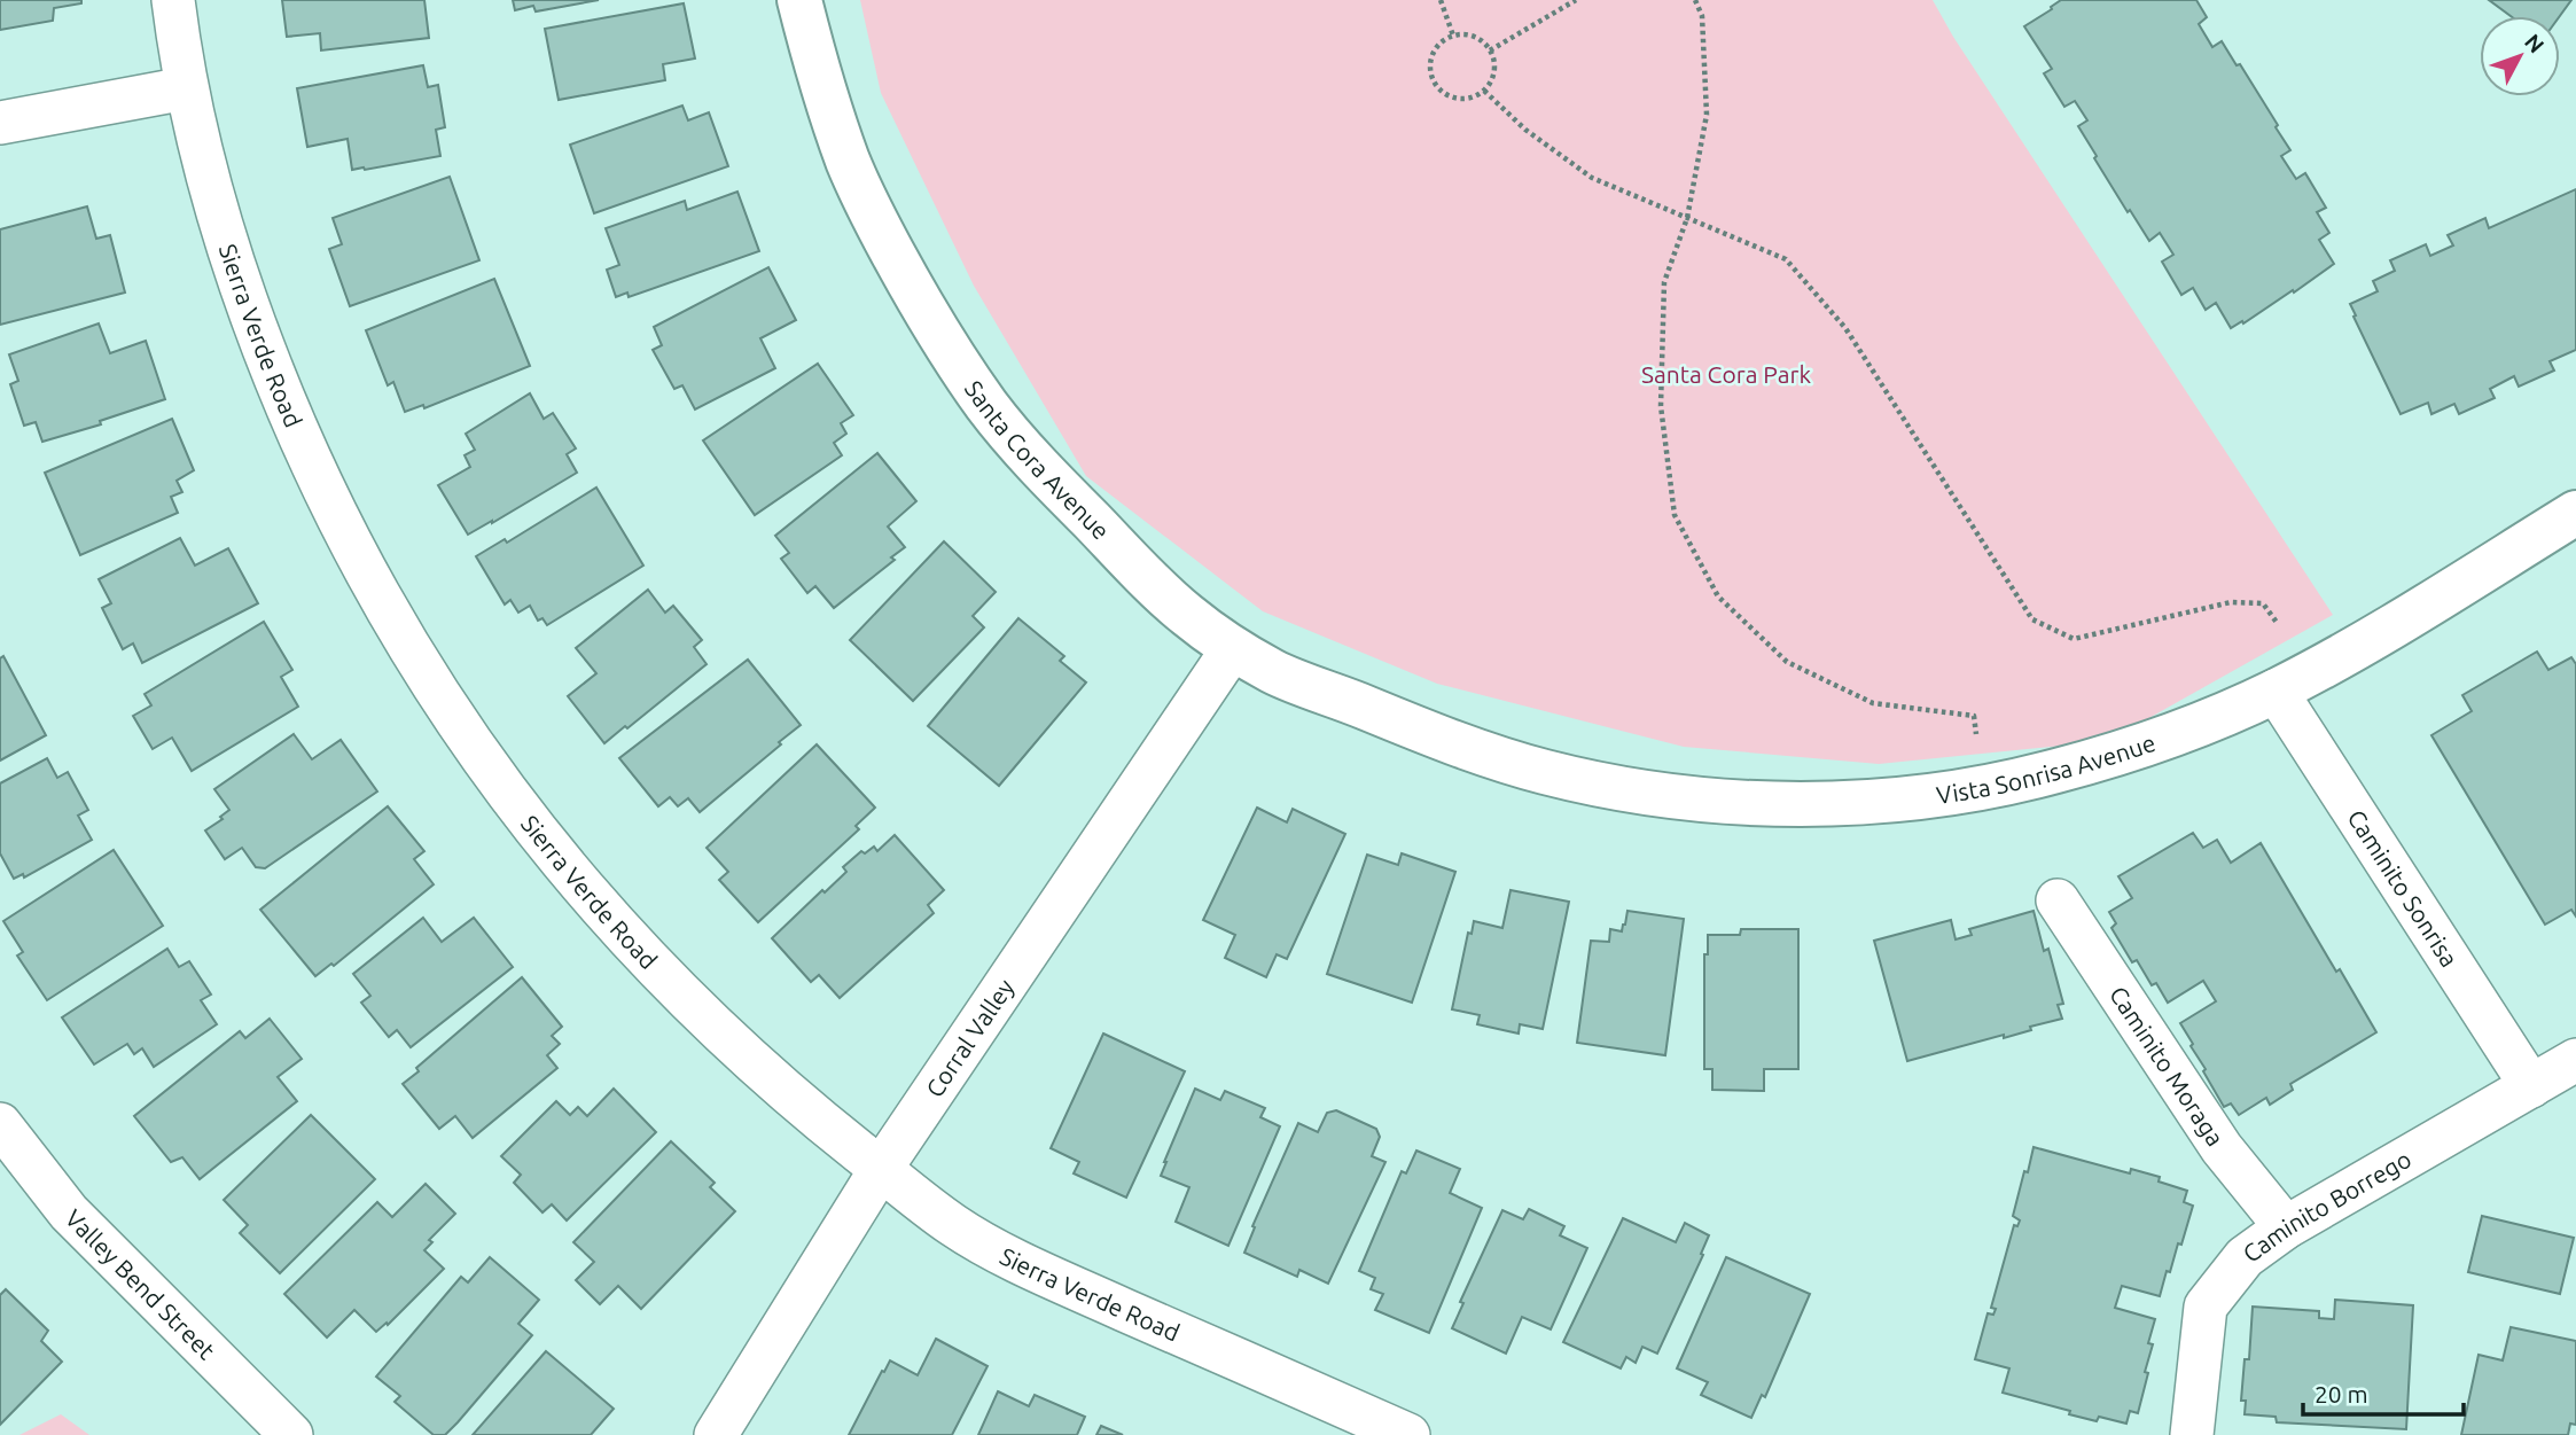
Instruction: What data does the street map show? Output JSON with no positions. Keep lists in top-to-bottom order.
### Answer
{
  "streets": {
    "street": [
      "Sierra Verde Road",
      "Santa Cora Avenue",
      "Vista Sonrisa Avenue",
      "Caminito Sonrisa",
      "Corral Valley",
      "Caminito Moraga",
      "Caminito Borrego",
      "Valley Bend Street"
    ]
  },
  "crossings": [
    ["Sierra Verde Road", "Corral Valley"],
    ["Santa Cora Avenue", "Vista Sonrisa Avenue"],
    ["Santa Cora Avenue", "Corral Valley"],
    ["Vista Sonrisa Avenue", "Caminito Sonrisa"],
    ["Caminito Sonrisa", "Caminito Borrego"],
    ["Caminito Moraga", "Caminito Borrego"]
  ],
  "parks": ["Santa Cora Park"],
  "scale_bar": "20 m",
  "north": "top right"
}
